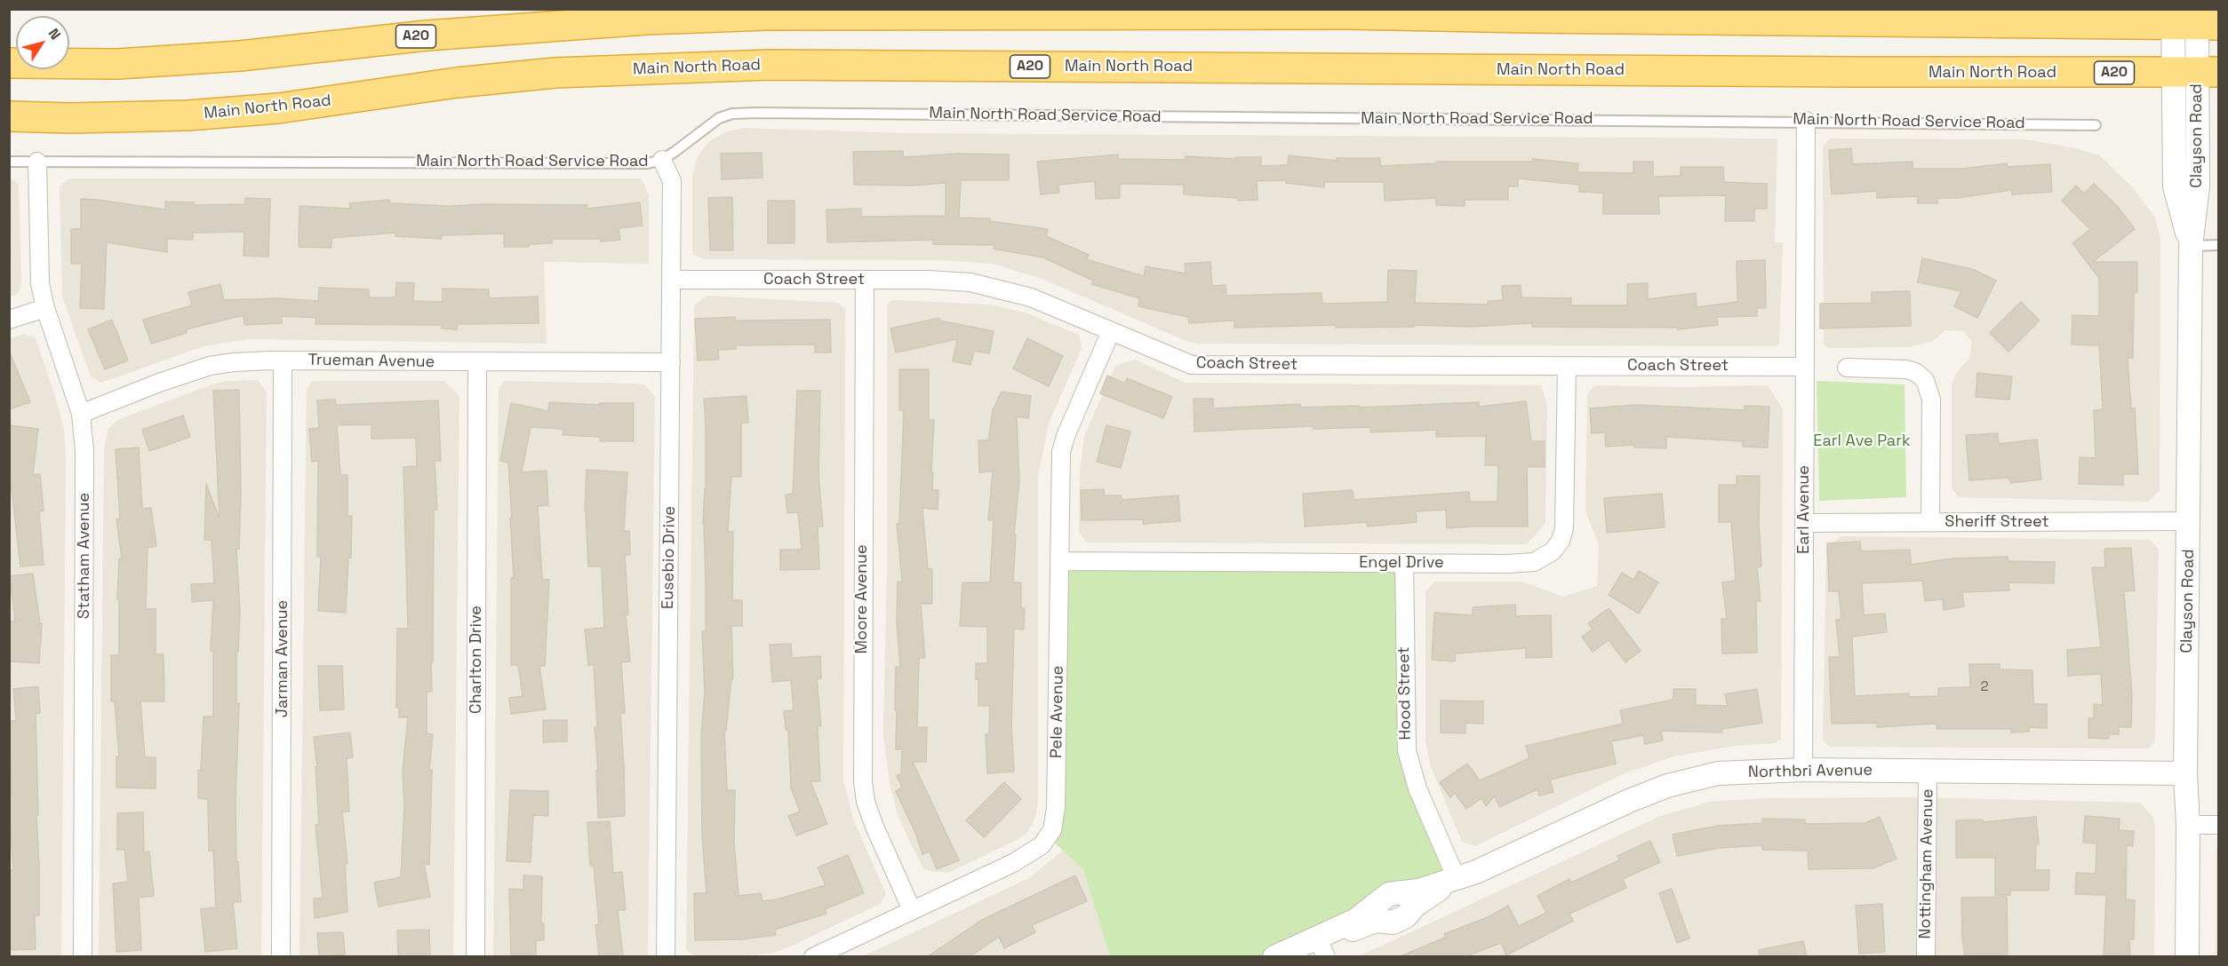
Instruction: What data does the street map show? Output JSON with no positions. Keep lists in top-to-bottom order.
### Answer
{
  "streets": {
    "highway": ["A20", "Main North Road"],
    "street": [
      "Clayson Road",
      "Coach Street",
      "Trueman Avenue",
      "Earl Avenue",
      "Sheriff Street",
      "Statham Avenue",
      "Eusebio Drive",
      "Engel Drive",
      "Moore Avenue",
      "Jarman Avenue",
      "Charlton Drive",
      "Hood Street",
      "Pele Avenue",
      "Northbri Avenue",
      "Nottingham Avenue"
    ],
    "lane": ["Main North Road Service Road"]
  },
  "crossings": [
    ["A20", "Clayson Road"],
    ["Main North Road", "Clayson Road"],
    ["Main North Road Service Road", "Earl Avenue"],
    ["Main North Road Service Road", "Statham Avenue"],
    ["Main North Road Service Road", "Eusebio Drive"],
    ["Clayson Road", "Sheriff Street"],
    ["Clayson Road", "Northbri Avenue"],
    ["Coach Street", "Earl Avenue"],
    ["Coach Street", "Eusebio Drive"],
    ["Coach Street", "Engel Drive"],
    ["Coach Street", "Moore Avenue"],
    ["Coach Street", "Pele Avenue"],
    ["Trueman Avenue", "Statham Avenue"],
    ["Trueman Avenue", "Eusebio Drive"],
    ["Trueman Avenue", "Jarman Avenue"],
    ["Trueman Avenue", "Charlton Drive"],
    ["Earl Avenue", "Sheriff Street"],
    ["Earl Avenue", "Northbri Avenue"],
    ["Engel Drive", "Hood Street"],
    ["Engel Drive", "Pele Avenue"],
    ["Moore Avenue", "Pele Avenue"],
    ["Hood Street", "Northbri Avenue"],
    ["Northbri Avenue", "Nottingham Avenue"]
  ],
  "parks": ["Earl Ave Park"],
  "house_numbers": ["2"],
  "north": "top right"
}
